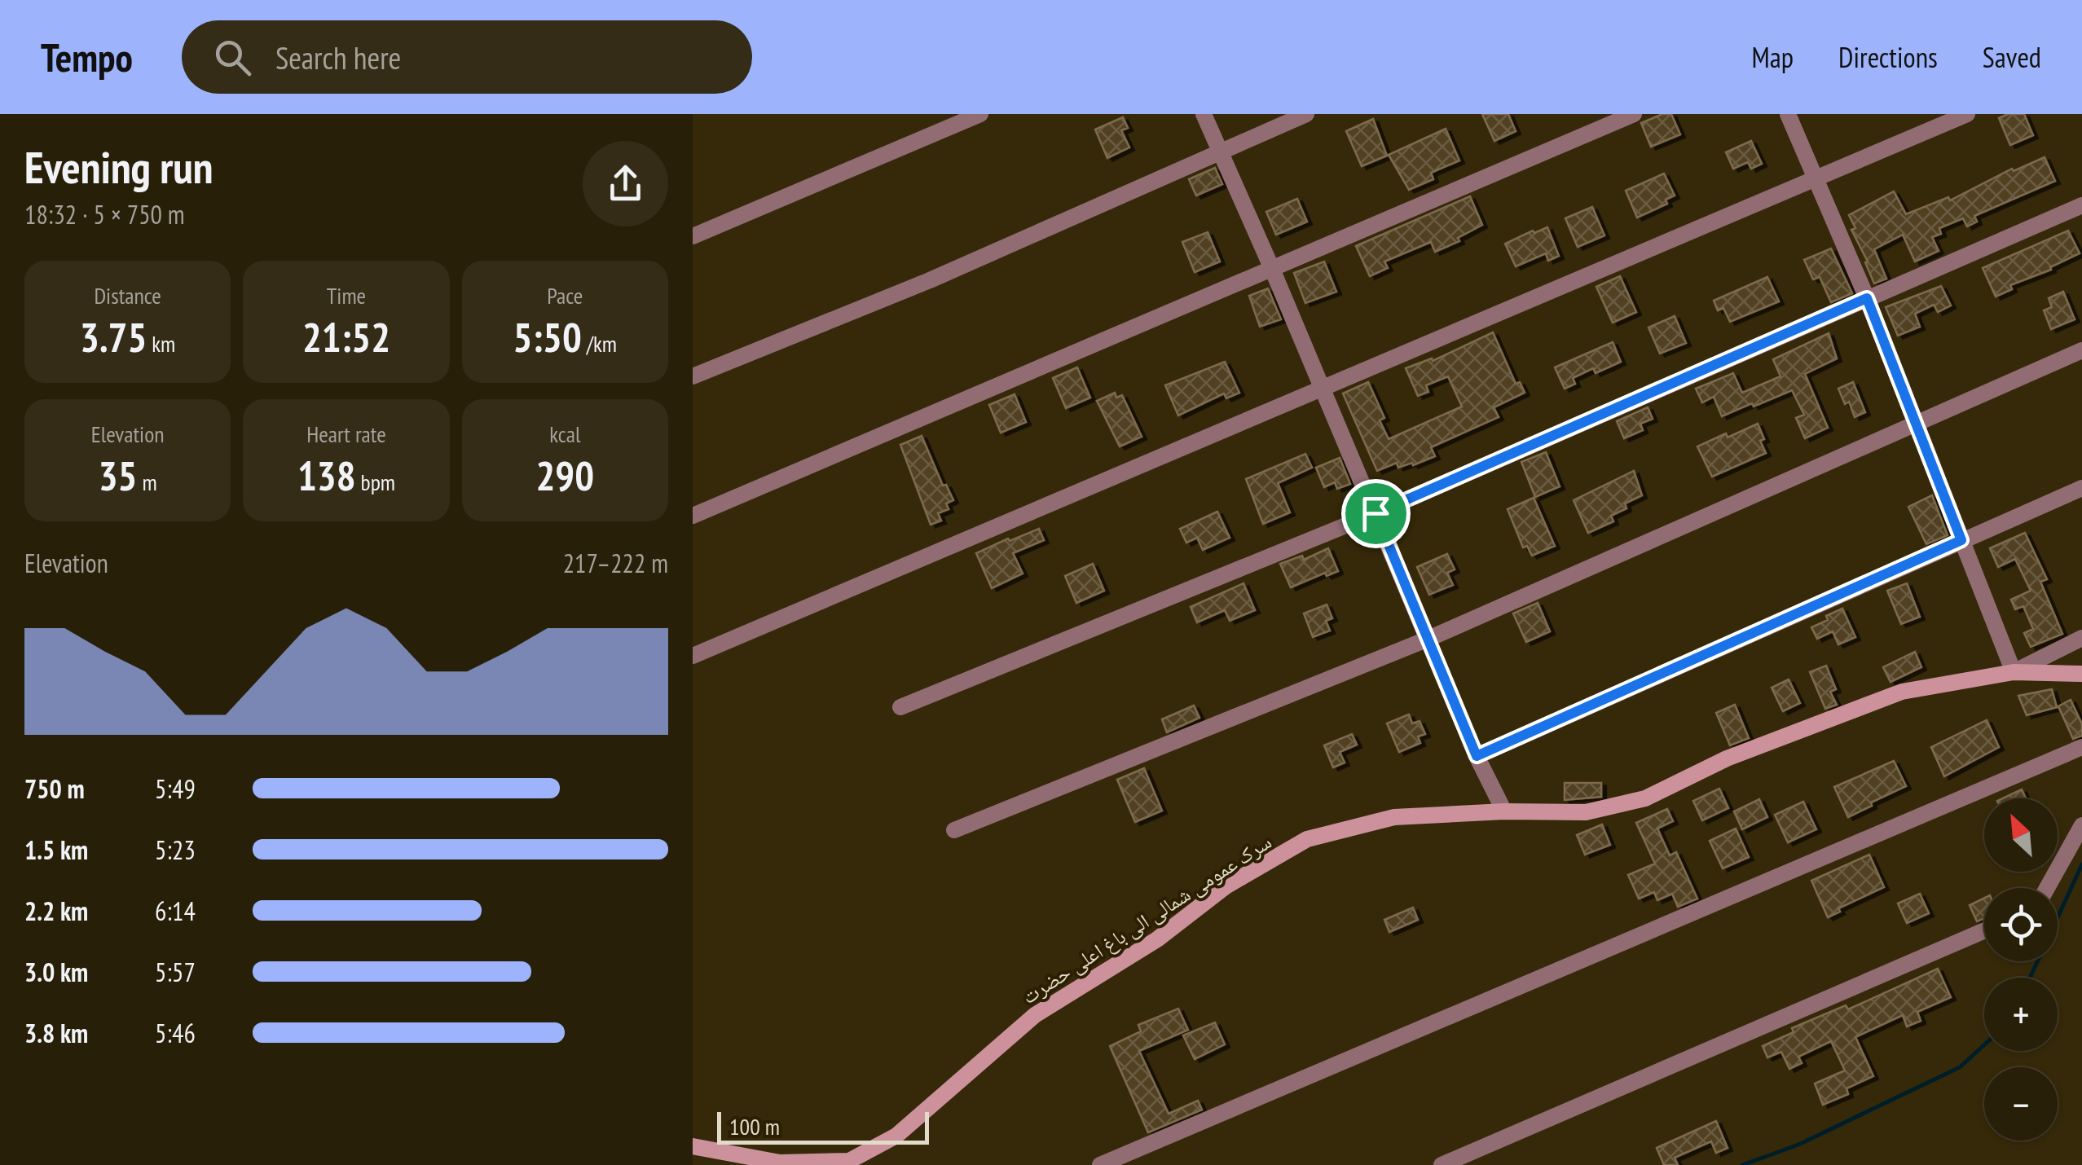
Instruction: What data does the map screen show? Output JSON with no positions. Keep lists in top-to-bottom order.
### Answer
{
  "streets": {
    "street": ["سرک عمومی شمالی الی باغ اعلی حضرت"]
  },
  "scale_bar": "100 m",
  "north": "top left",
  "page": {
    "header": "Tempo",
    "search": "Search here",
    "nav": ["Map", "Directions", "Saved"],
    "heading": ["Evening run", "18:32 · 5 × 750 m"],
    "stats": [
      ["Distance", "3.75 km"],
      ["Time", "21:52"],
      ["Pace", "5:50 /km"],
      ["Elevation", "35 m"],
      ["Heart rate", "138 bpm"],
      ["kcal", "290"]
    ],
    "chart": ["Elevation", "217–222 m"],
    "list": [
      {
        "name": "750 m",
        "note": "5:49"
      },
      {
        "name": "1.5 km",
        "note": "5:23"
      },
      {
        "name": "2.2 km",
        "note": "6:14"
      },
      {
        "name": "3.0 km",
        "note": "5:57"
      },
      {
        "name": "3.8 km",
        "note": "5:46"
      }
    ],
    "map_buttons": ["+", "−"],
    "scale": "100 m"
  }
}
